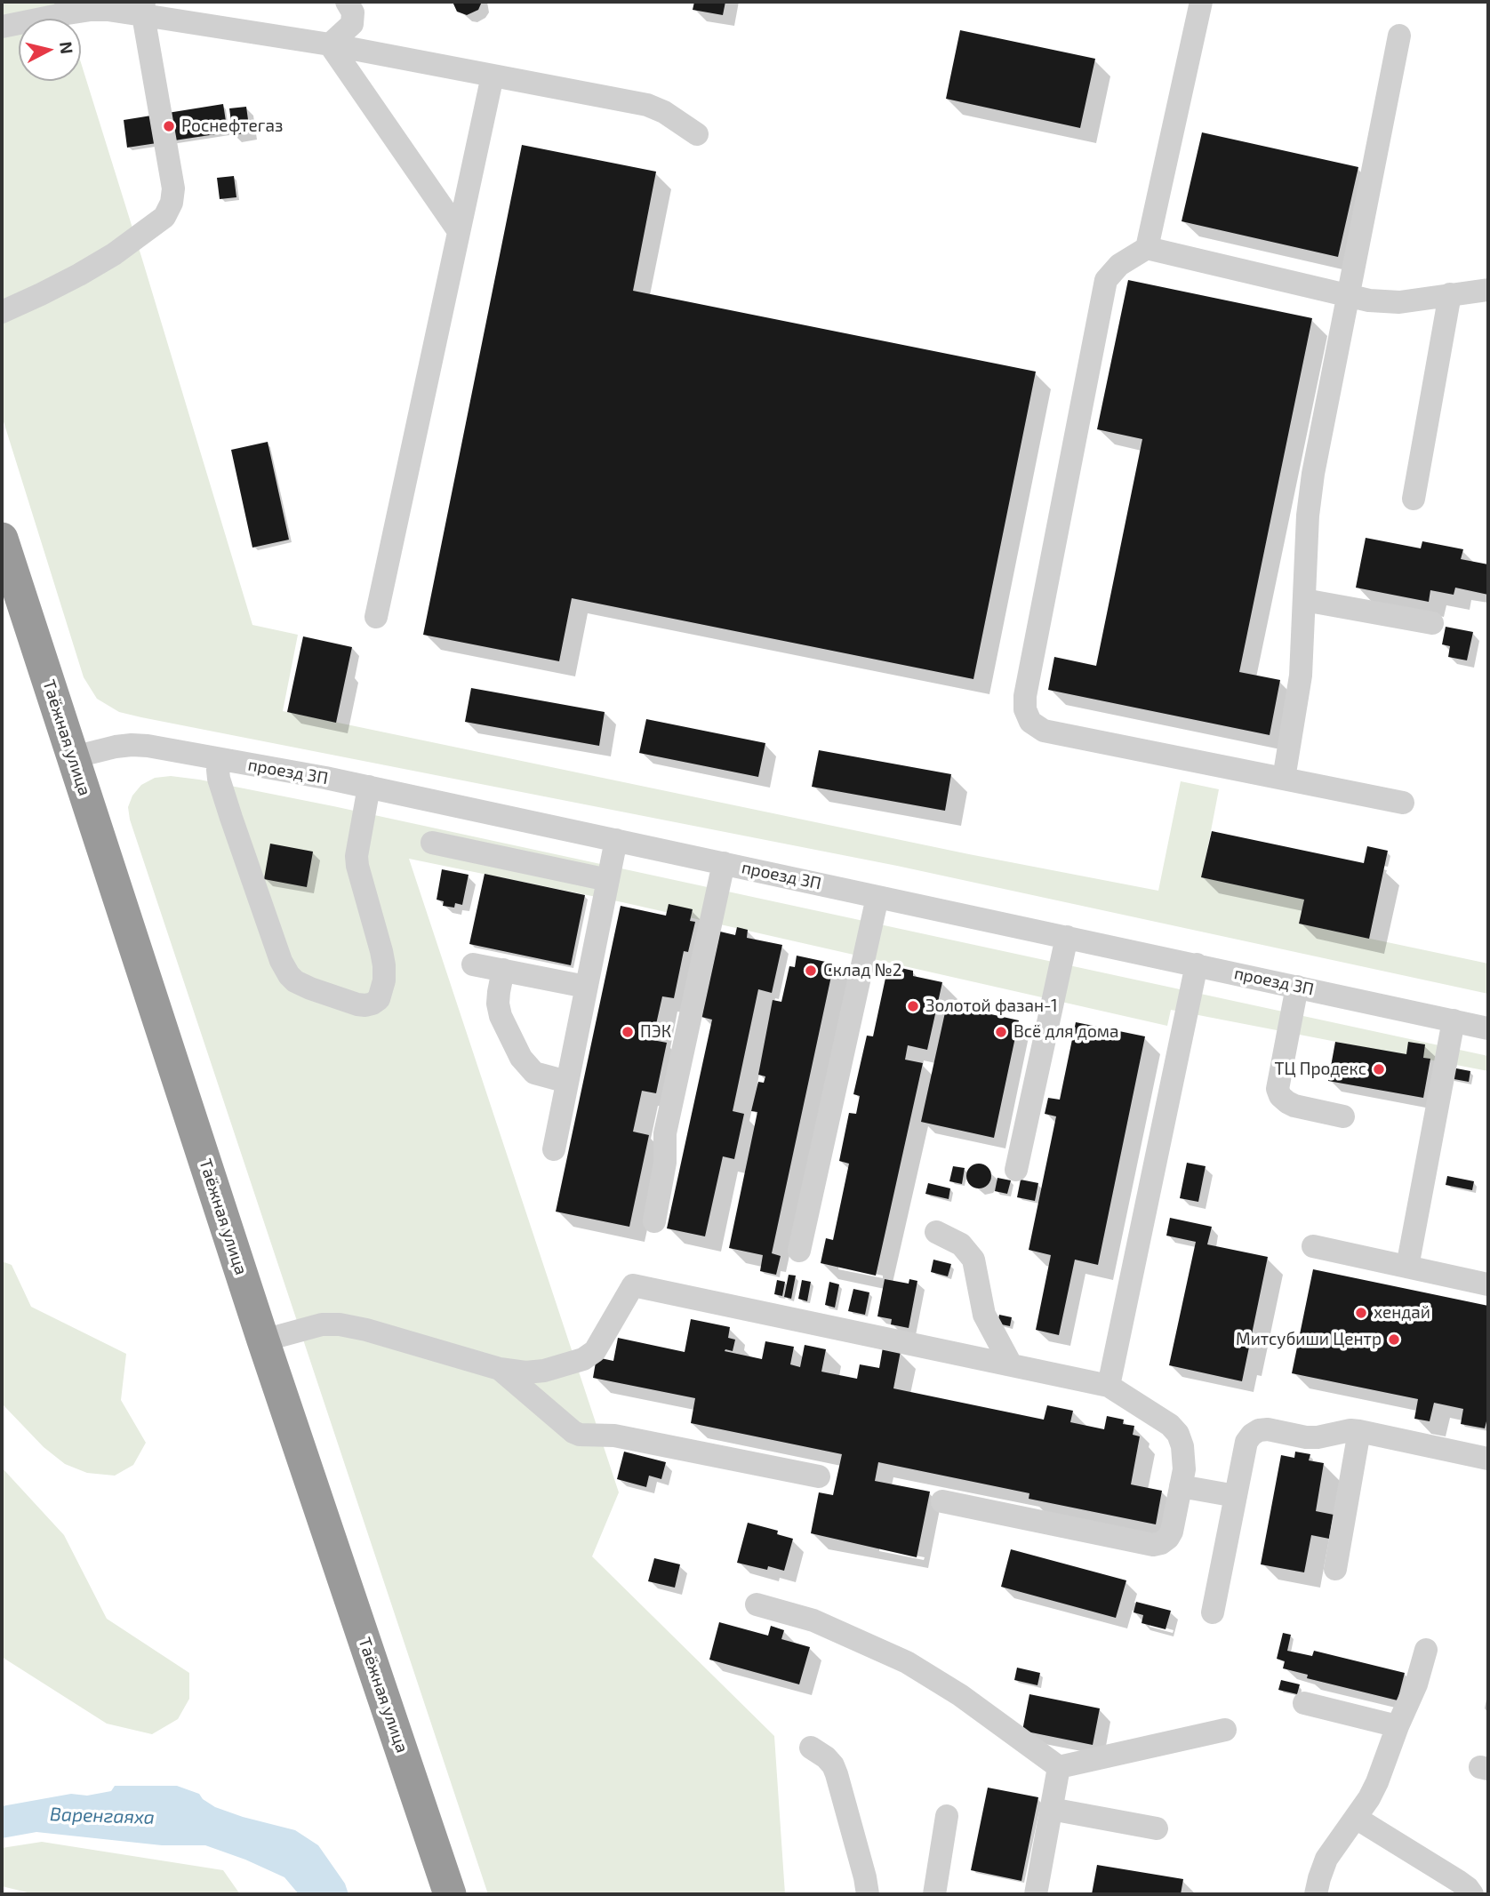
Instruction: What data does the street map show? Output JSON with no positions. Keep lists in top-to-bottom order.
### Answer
{
  "streets": {
    "highway": ["Таёжная улица"],
    "street": ["проезд 3П"]
  },
  "crossings": [
    ["Таёжная улица", "проезд 3П"]
  ],
  "water": ["Варенгаяха"],
  "places": [
    "Роснефтегаз",
    "Склад №2",
    "Золотой фазан-1",
    "ПЭК",
    "Всё для дома",
    "ТЦ Продекс",
    "хендай",
    "Митсубиши Центр"
  ],
  "north": "right"
}
